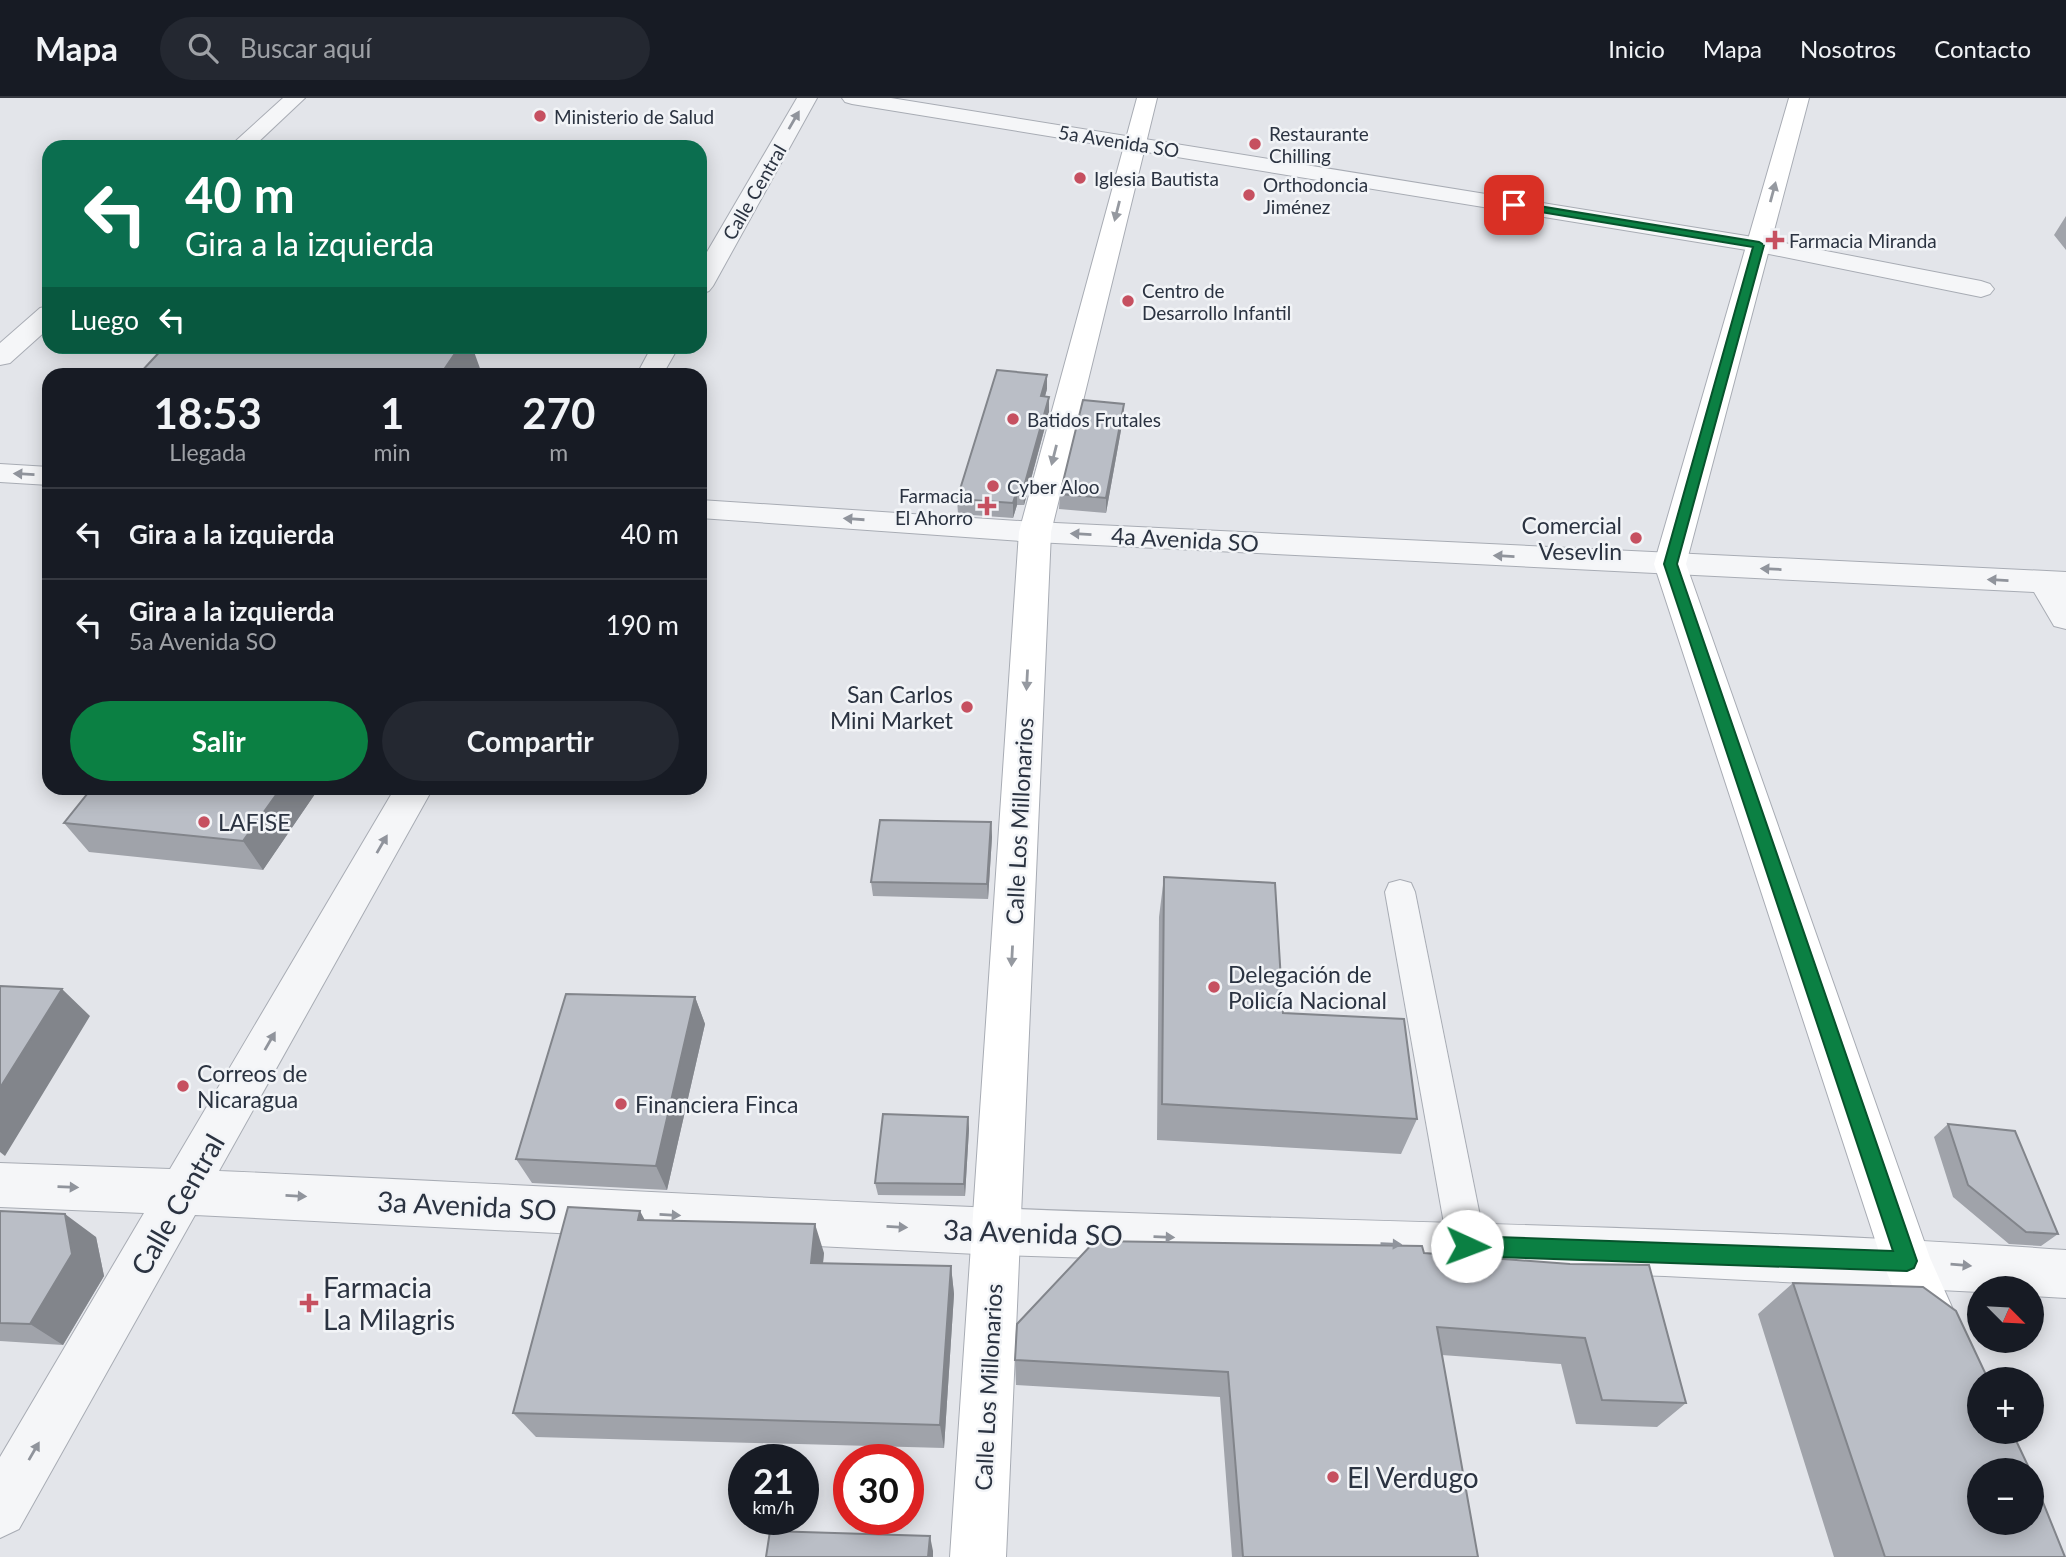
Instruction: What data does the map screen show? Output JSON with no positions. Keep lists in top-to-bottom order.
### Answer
{
  "streets": {
    "street": [
      "5a Avenida SO",
      "Calle Central",
      "4a Avenida SO",
      "Calle Los Millonarios",
      "3a Avenida SO"
    ]
  },
  "crossings": [
    ["5a Avenida SO", "Calle Los Millonarios"],
    ["Calle Central", "3a Avenida SO"],
    ["4a Avenida SO", "Calle Los Millonarios"],
    ["Calle Los Millonarios", "3a Avenida SO"]
  ],
  "one_way": [
    "Calle Central",
    "4a Avenida SO",
    "Calle Los Millonarios",
    "3a Avenida SO"
  ],
  "places": {
    "other": [
      "Ministerio de Salud",
      "Restaurante Chilling",
      "Iglesia Bautista",
      "Orthodoncia Jiménez",
      "Centro de Desarrollo Infantil",
      "Batidos Frutales",
      "Cyber Aloo",
      "Comercial Vesevlin",
      "San Carlos Mini Market",
      "LAFISE",
      "Delegación de Policía Nacional",
      "Correos de Nicaragua",
      "Financiera Finca",
      "El Verdugo"
    ],
    "health": ["Farmacia Miranda", "Farmacia El Ahorro", "Farmacia La Milagris"]
  },
  "north": "bottom right",
  "page": {
    "header": "Mapa",
    "search": "Buscar aquí",
    "nav": [
      "Inicio",
      "Mapa",
      "Nosotros",
      "Contacto"
    ],
    "turn": ["40 m", "Gira a la izquierda"],
    "then": "Luego",
    "eta": [
      "18:53",
      "Llegada",
      "1",
      "min",
      "270",
      "m"
    ],
    "list": [
      {
        "name": "Gira a la izquierda",
        "value": "40 m"
      },
      {
        "name": "Gira a la izquierda",
        "note": "5a Avenida SO",
        "value": "190 m"
      }
    ],
    "buttons": ["Salir", "Compartir"],
    "map_buttons": ["+", "−"],
    "speed": "21 km/h",
    "limit": "30"
  }
}
